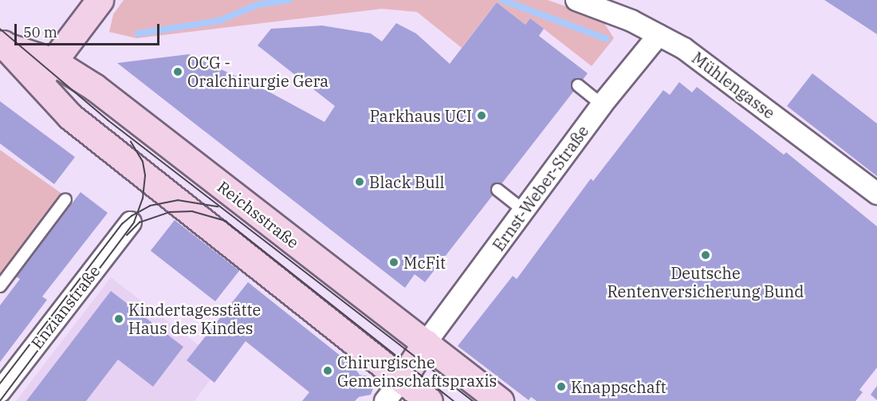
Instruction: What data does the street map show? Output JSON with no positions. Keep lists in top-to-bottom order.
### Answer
{
  "streets": {
    "main road": ["Reichsstraße"],
    "street": ["Mühlengasse", "Ernst-Weber-Straße", "Enzianstraße"]
  },
  "crossings": [
    ["Mühlengasse", "Ernst-Weber-Straße"],
    ["Ernst-Weber-Straße", "Reichsstraße"]
  ],
  "places": [
    "OCG - Oralchirurgie Gera",
    "Parkhaus UCI",
    "Black Bull",
    "Deutsche Rentenversicherung Bund",
    "McFit",
    "Kindertagesstätte Haus des Kindes",
    "Chirurgische Gemeinschaftspraxis",
    "Knappschaft"
  ],
  "scale_bar": "50 m"
}
